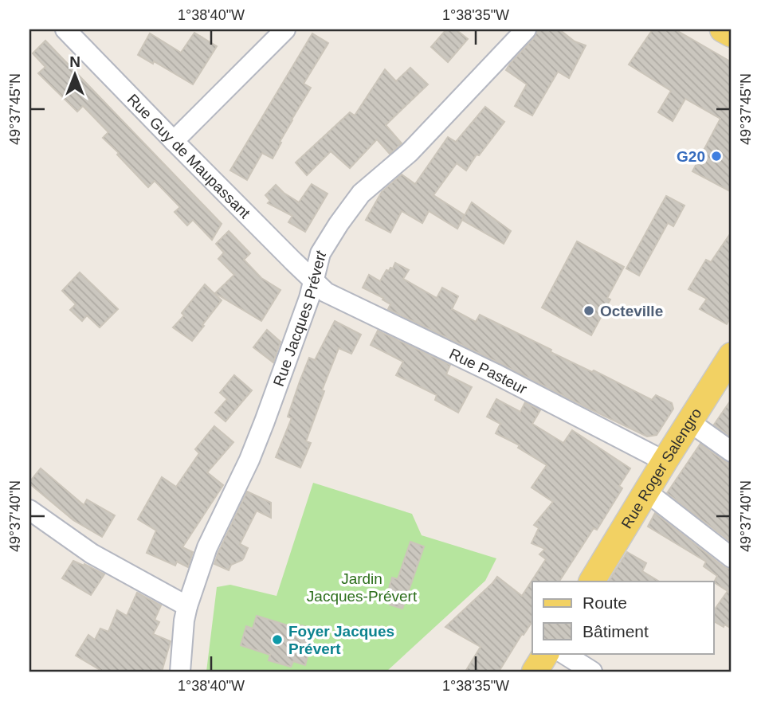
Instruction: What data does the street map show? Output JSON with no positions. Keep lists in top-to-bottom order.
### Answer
{
  "streets": {
    "main road": ["Rue Roger Salengro"],
    "street": ["Rue Guy de Maupassant", "Rue Jacques Prévert", "Rue Pasteur"]
  },
  "crossings": [
    ["Rue Guy de Maupassant", "Rue Jacques Prévert"],
    ["Rue Guy de Maupassant", "Rue Pasteur"],
    ["Rue Jacques Prévert", "Rue Pasteur"],
    ["Rue Pasteur", "Rue Roger Salengro"]
  ],
  "parks": ["Jardin Jacques-Prévert"],
  "places": ["G20", "Octeville", "Foyer Jacques Prévert"],
  "legend": ["Route", "Bâtiment"],
  "north": "top",
  "coordinates": [
    "1°38'40\"W",
    "1°38'35\"W",
    "49°37'45\"N",
    "49°37'40\"N"
  ]
}
